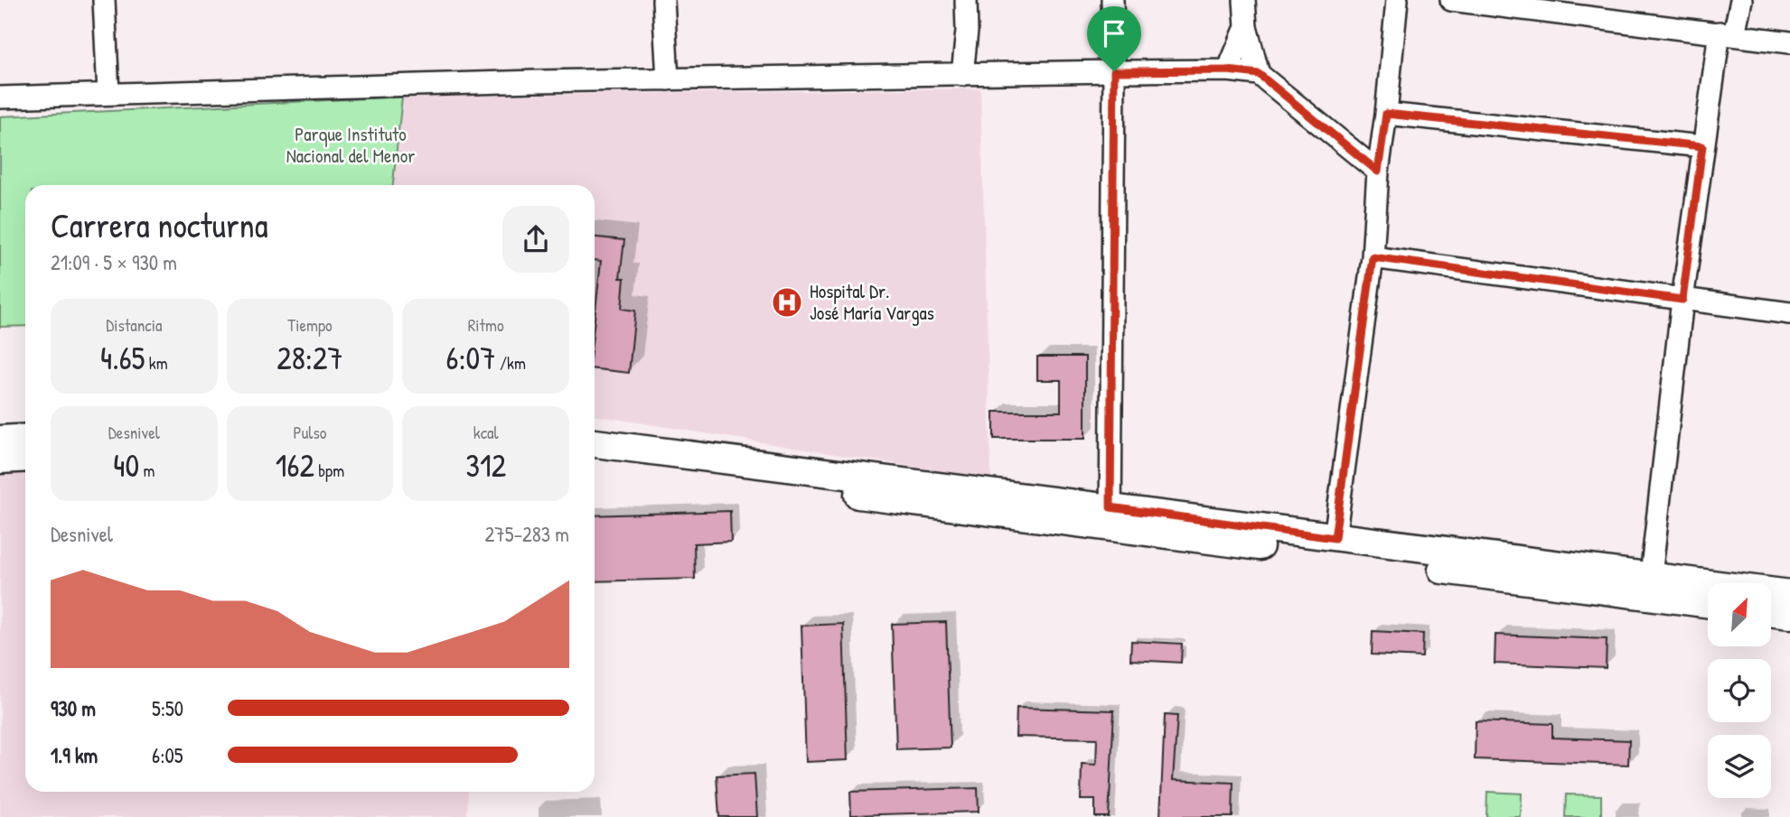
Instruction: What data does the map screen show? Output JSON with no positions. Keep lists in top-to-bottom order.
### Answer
{
  "parks": ["Parque Instituto Nacional del Menor"],
  "places": {
    "hospital": ["Hospital Dr. José María Vargas"]
  },
  "north": "top right",
  "page": {
    "heading": ["Carrera nocturna", "21:09 · 5 × 930 m"],
    "stats": [
      ["Distancia", "4.65 km"],
      ["Tiempo", "28:27"],
      ["Ritmo", "6:07 /km"],
      ["Desnivel", "40 m"],
      ["Pulso", "162 bpm"],
      ["kcal", "312"]
    ],
    "chart": ["Desnivel", "275–283 m"],
    "list": [
      {
        "name": "930 m",
        "note": "5:50"
      },
      {
        "name": "1.9 km",
        "note": "6:05"
      }
    ]
  }
}
